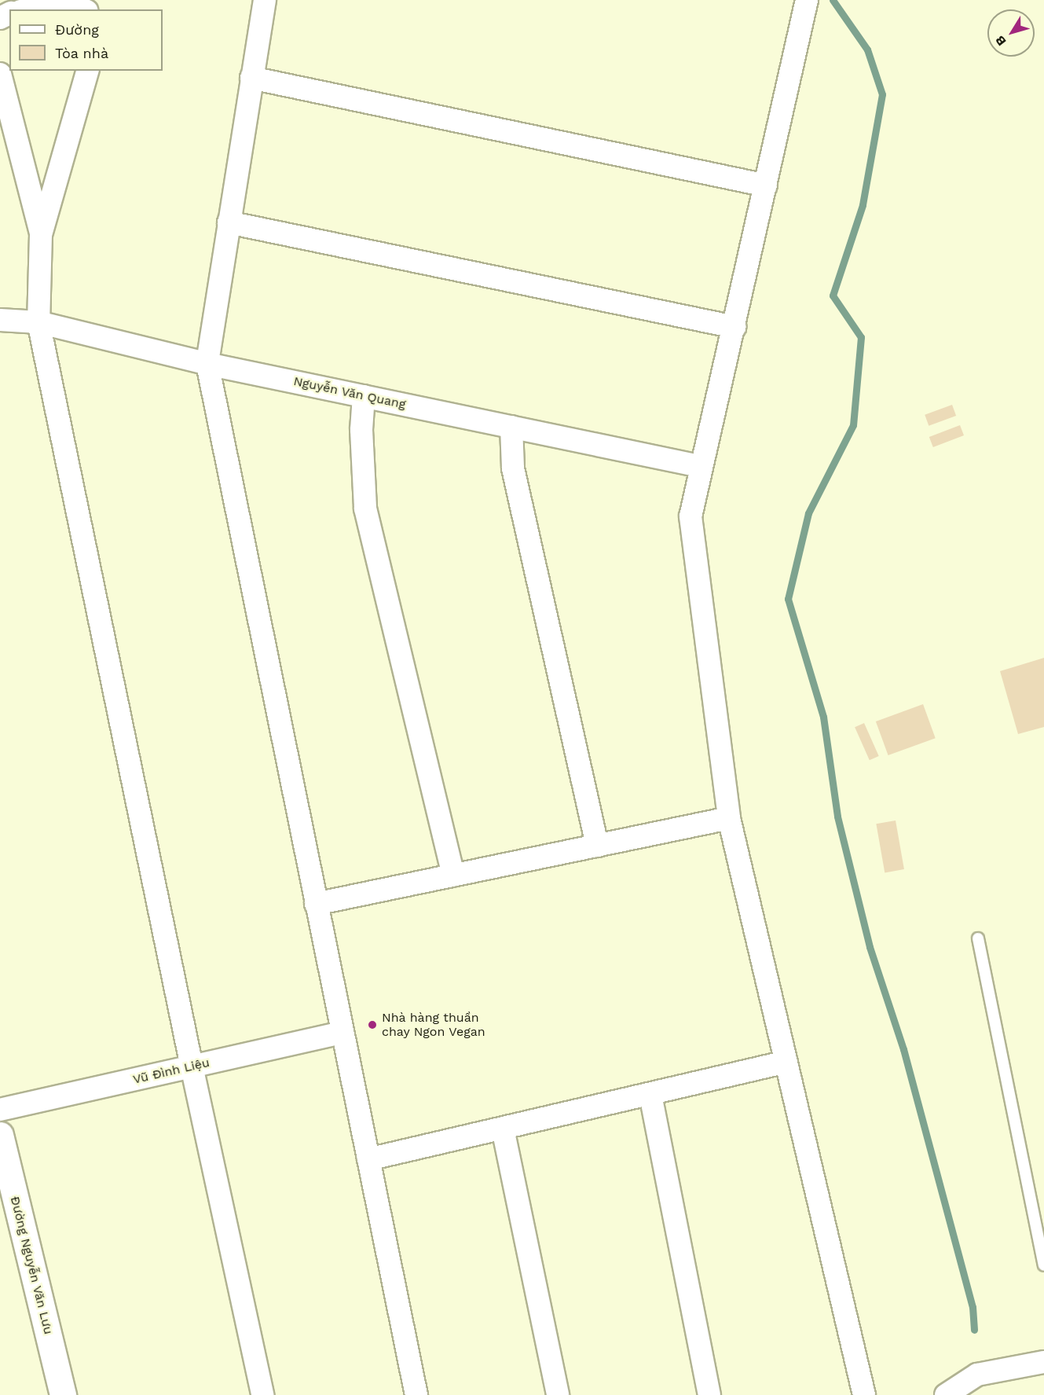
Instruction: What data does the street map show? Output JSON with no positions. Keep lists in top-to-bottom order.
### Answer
{
  "streets": {
    "street": ["Nguyễn Văn Quang", "Vũ Đình Liệu", "Đường Nguyễn Văn Lưu"]
  },
  "places": ["Nhà hàng thuần chay Ngon Vegan"],
  "legend": ["Đường", "Tòa nhà"],
  "north": "bottom left"
}
